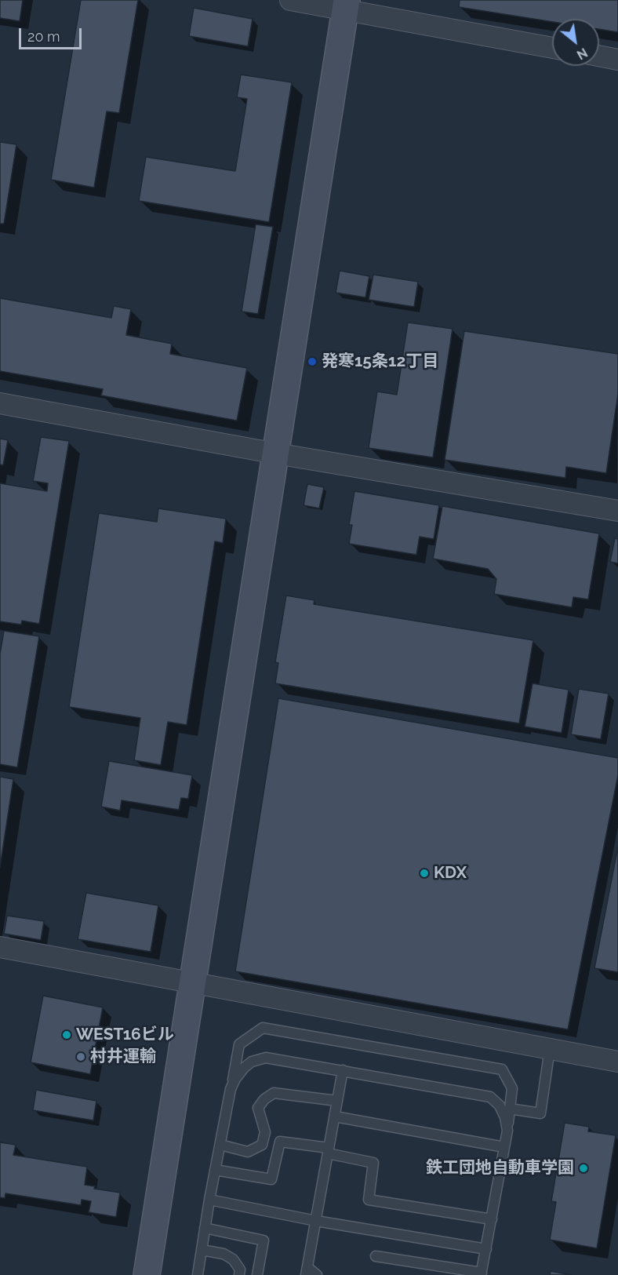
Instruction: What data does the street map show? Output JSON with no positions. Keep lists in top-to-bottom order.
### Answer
{
  "places": [
    "発寒15条12丁目",
    "KDX",
    "WEST16ビル",
    "村井運輸",
    "鉄工団地自動車学園"
  ],
  "scale_bar": "20 m",
  "north": "bottom right"
}
